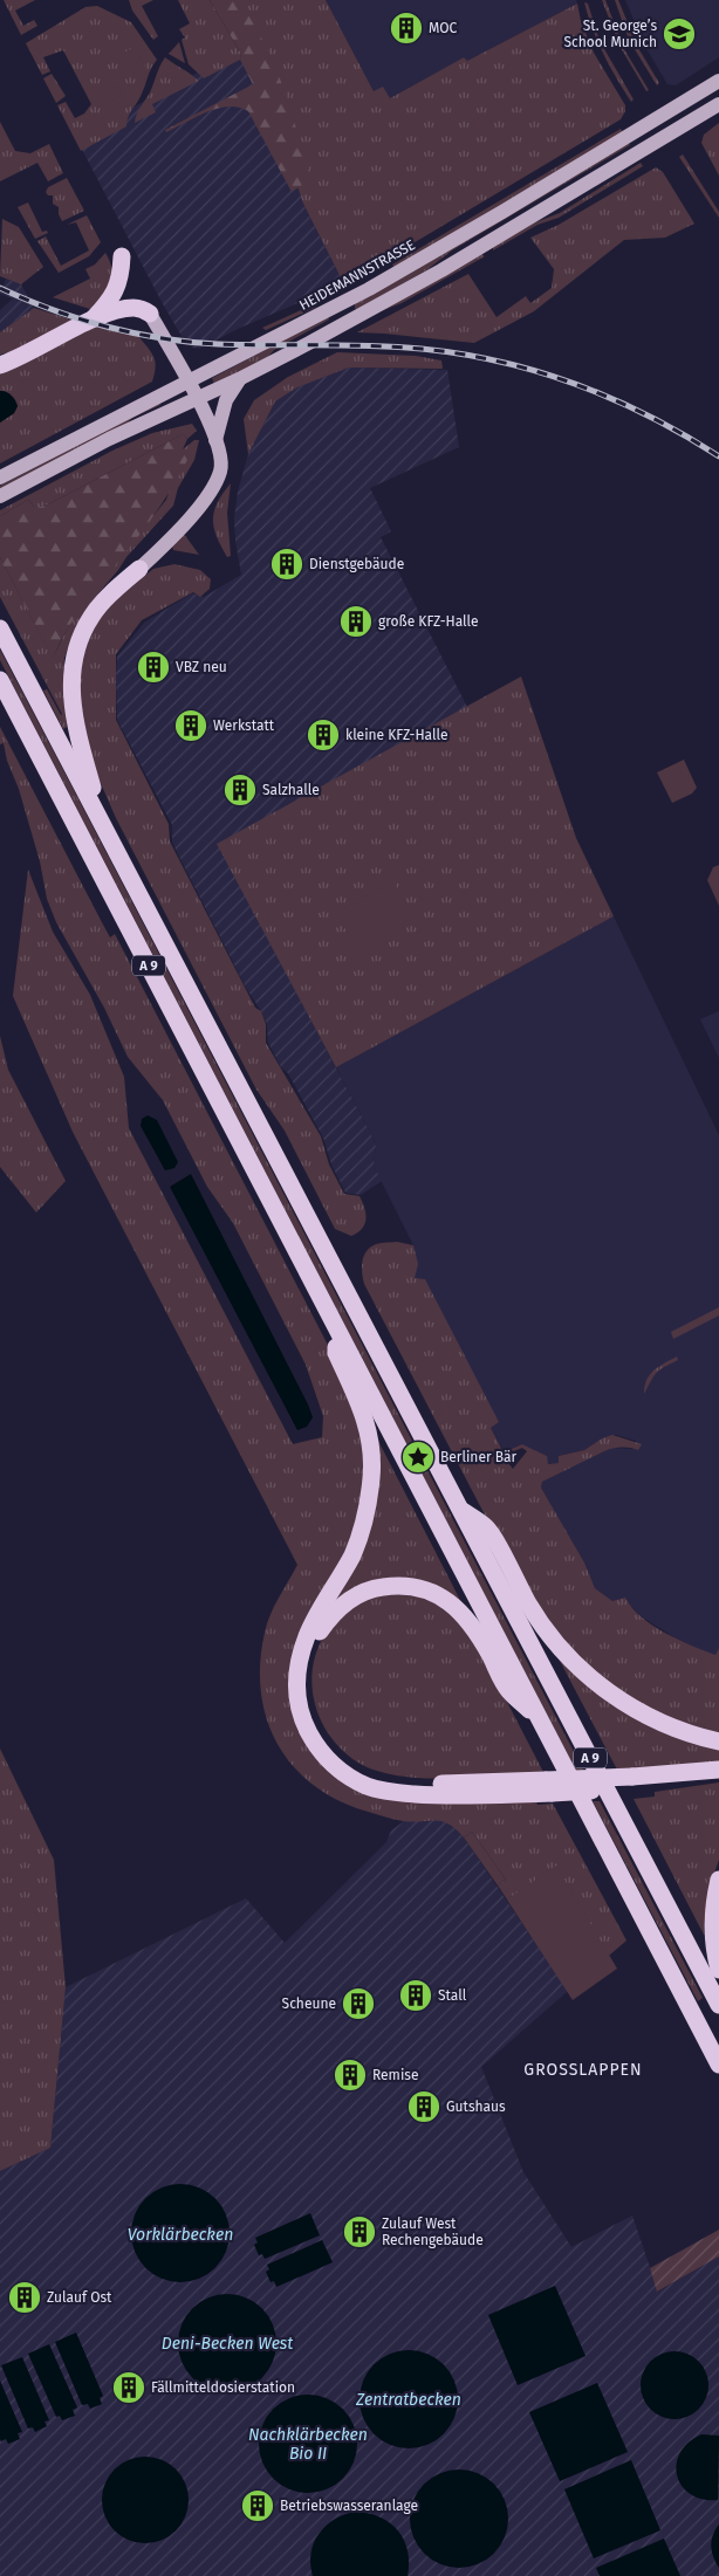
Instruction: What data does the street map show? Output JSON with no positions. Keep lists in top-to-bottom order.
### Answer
{
  "streets": {
    "highway": ["A 9"],
    "main road": ["HEIDEMANNSTRASSE"]
  },
  "districts": ["GROSSLAPPEN"],
  "water": [
    "Vorklärbecken",
    "Deni-Becken West",
    "Zentratbecken",
    "Nachklärbecken Bio II"
  ],
  "places": {
    "building": [
      "MOC",
      "Dienstgebäude",
      "große KFZ-Halle",
      "VBZ neu",
      "Werkstatt",
      "kleine KFZ-Halle",
      "Salzhalle",
      "Stall",
      "Scheune",
      "Remise",
      "Gutshaus",
      "Zulauf West Rechengebäude",
      "Zulauf Ost",
      "Fällmitteldosierstation",
      "Betriebswasseranlage"
    ],
    "school or university": ["St. George’s School Munich"],
    "place": ["Berliner Bär"]
  }
}
